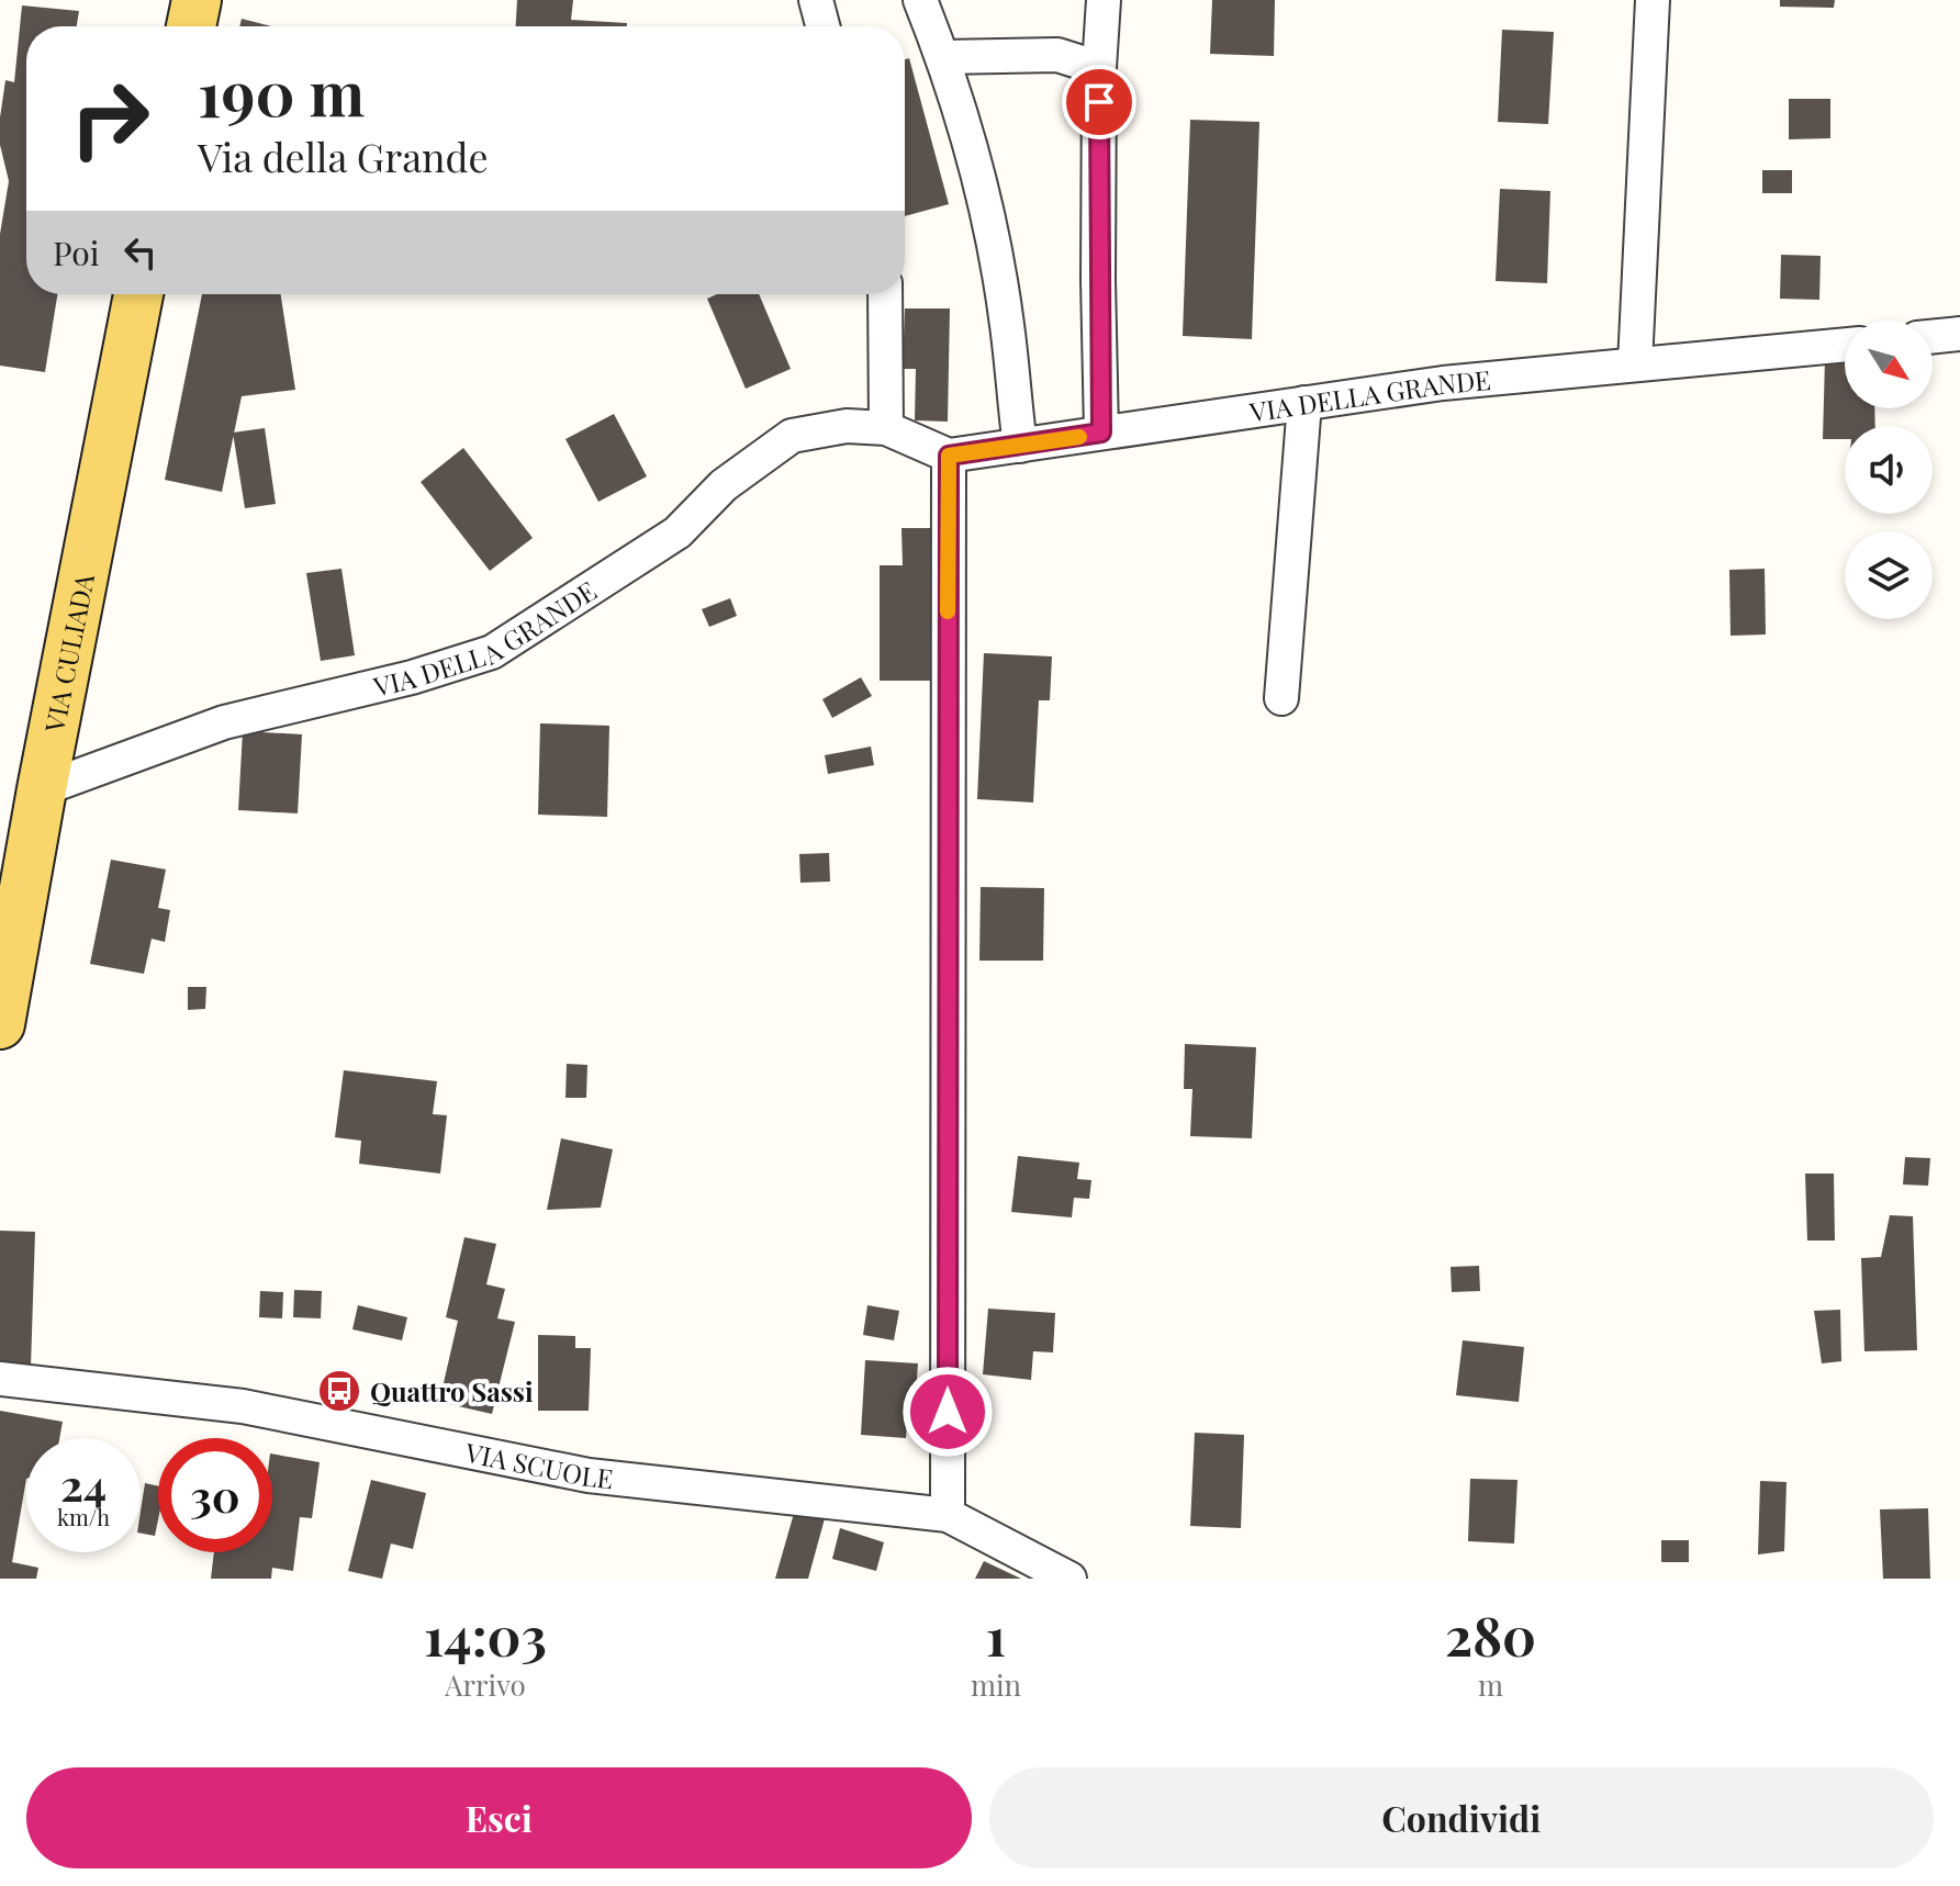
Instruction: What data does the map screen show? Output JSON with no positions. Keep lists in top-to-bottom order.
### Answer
{
  "streets": {
    "main road": ["VIA CULIADA"],
    "street": ["VIA DELLA GRANDE", "VIA SCUOLE"]
  },
  "crossings": [
    ["VIA DELLA GRANDE", "VIA CULIADA"]
  ],
  "places": {
    "bus stop": ["Quattro Sassi"]
  },
  "north": "bottom right",
  "page": {
    "turn": ["190 m", "Via della Grande"],
    "then": "Poi",
    "speed": "24 km/h",
    "limit": "30",
    "eta": [
      "14:03",
      "Arrivo",
      "1",
      "min",
      "280",
      "m"
    ],
    "buttons": ["Esci", "Condividi"]
  }
}
